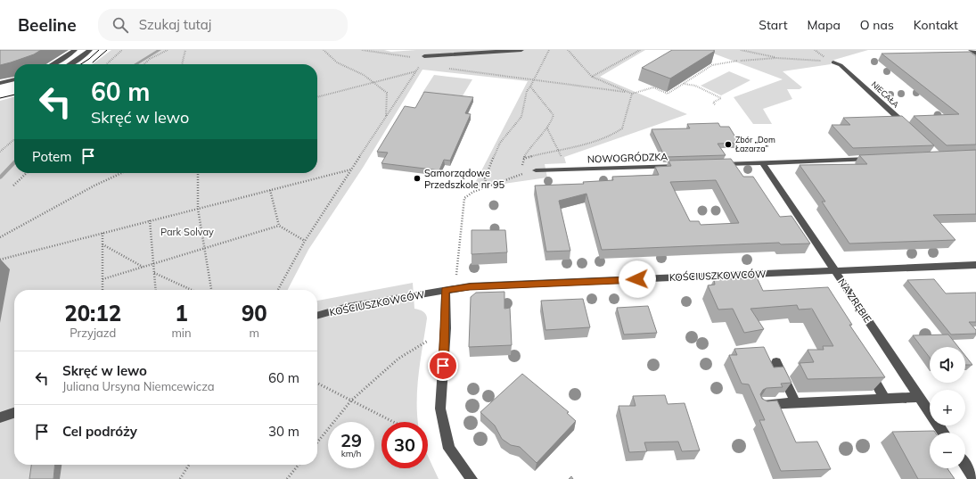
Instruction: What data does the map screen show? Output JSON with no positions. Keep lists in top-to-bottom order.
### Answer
{
  "streets": {
    "street": [
      "NIECAŁA",
      "NOWOGRÓDZKA",
      "KOŚCIUSZKOWCÓW",
      "NA ZRĘBIE"
    ]
  },
  "crossings": [
    ["KOŚCIUSZKOWCÓW", "NA ZRĘBIE"]
  ],
  "parks": ["Park Solvay"],
  "places": ["Zbór „Dom Łazarza”", "Samorządowe Przedszkole nr 95"],
  "page": {
    "header": "Beeline",
    "search": "Szukaj tutaj",
    "nav": [
      "Start",
      "Mapa",
      "O nas",
      "Kontakt"
    ],
    "turn": ["60 m", "Skręć w lewo"],
    "then": "Potem",
    "eta": [
      "20:12",
      "Przyjazd",
      "1",
      "min",
      "90",
      "m"
    ],
    "map_buttons": ["+", "−"],
    "list": [
      {
        "name": "Skręć w lewo",
        "note": "Juliana Ursyna Niemcewicza",
        "value": "60 m"
      },
      {
        "name": "Cel podróży",
        "value": "30 m"
      }
    ],
    "speed": "29 km/h",
    "limit": "30"
  }
}
